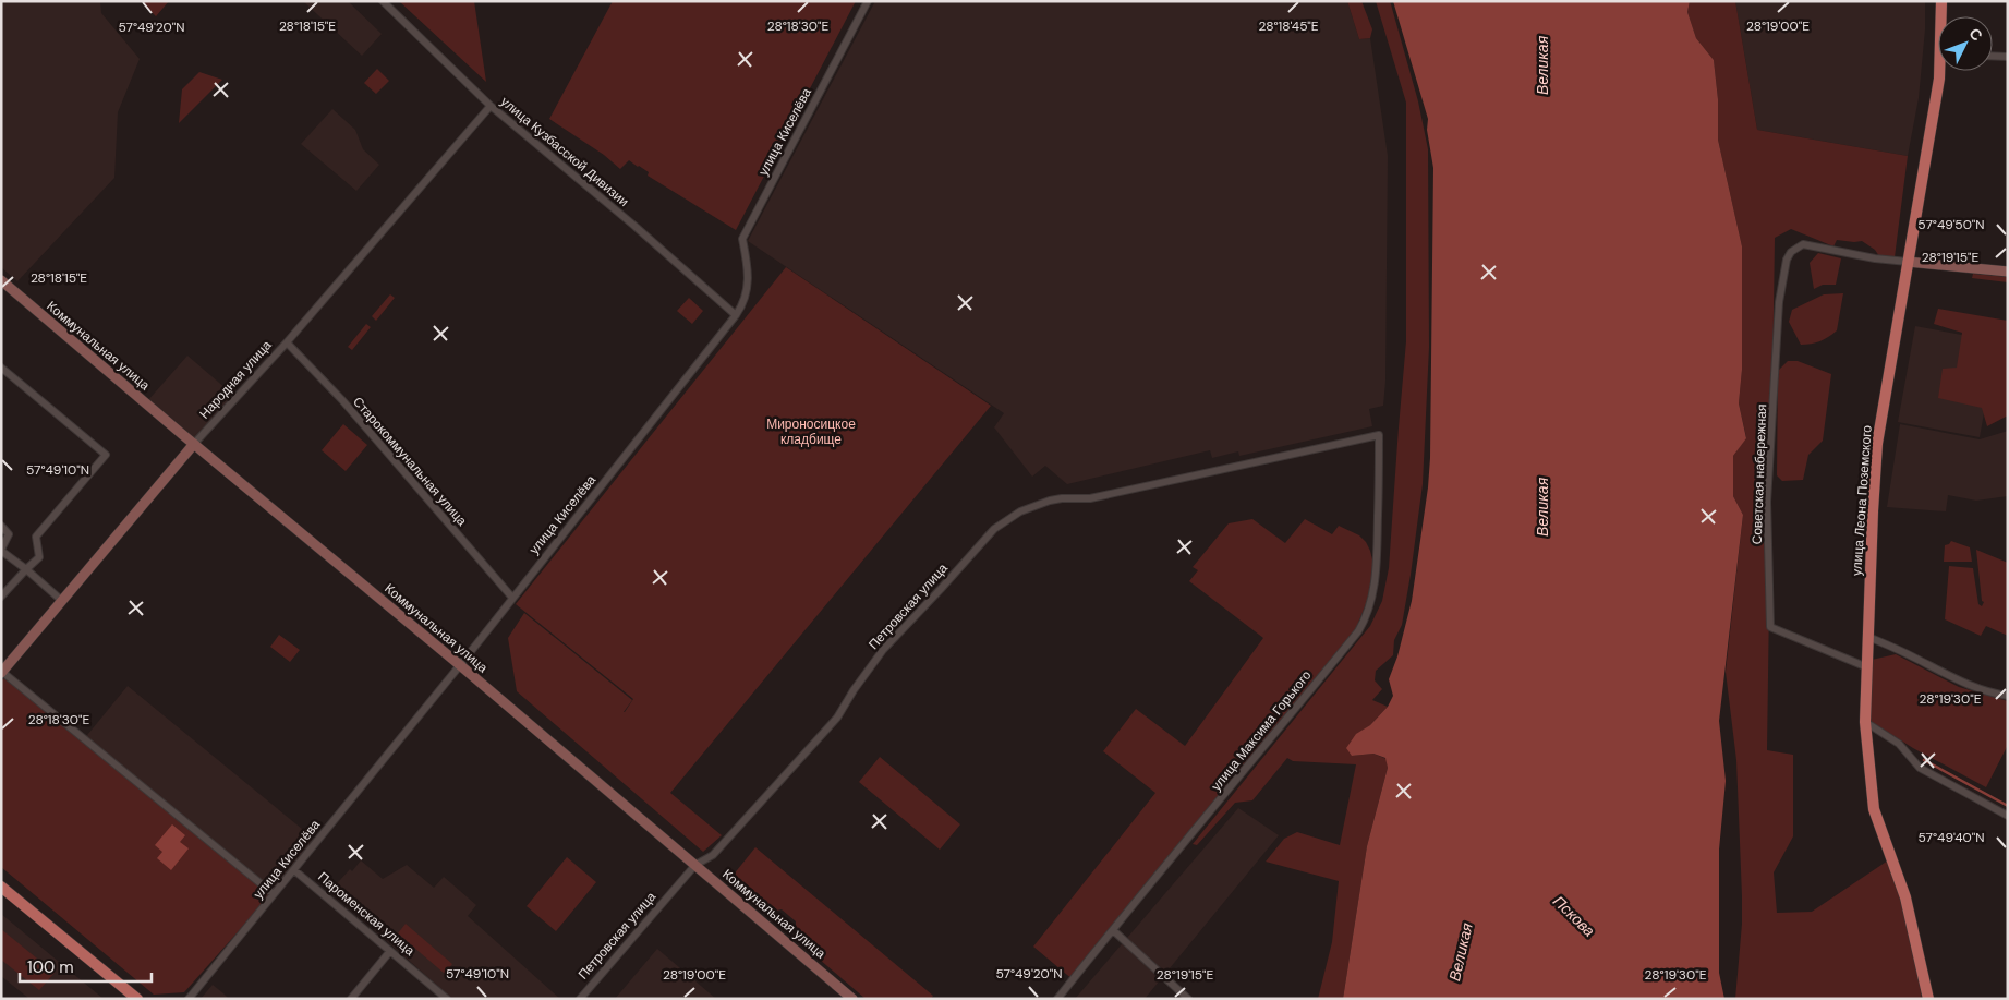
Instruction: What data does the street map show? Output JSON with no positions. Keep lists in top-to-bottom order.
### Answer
{
  "streets": {
    "main road": ["Коммунальная улица", "Народная улица", "улица Леона Поземского"],
    "street": [
      "улица Киселёва",
      "улица Кузбасской Дивизии",
      "Старокоммунальная улица",
      "Советская набережная",
      "Петровская улица",
      "улица Максима Горького",
      "Пароменская улица"
    ]
  },
  "crossings": [
    ["улица Киселёва", "улица Кузбасской Дивизии"],
    ["улица Киселёва", "Коммунальная улица"],
    ["улица Киселёва", "Старокоммунальная улица"],
    ["улица Киселёва", "Пароменская улица"],
    ["улица Кузбасской Дивизии", "Народная улица"],
    ["Коммунальная улица", "Народная улица"],
    ["Коммунальная улица", "Петровская улица"],
    ["Народная улица", "Старокоммунальная улица"],
    ["Советская набережная", "улица Леона Поземского"],
    ["Петровская улица", "улица Максима Горького"]
  ],
  "water": ["Великая", "Пскова"],
  "parks": ["Мироносицкое кладбище"],
  "scale_bar": "100 m",
  "north": "top right",
  "coordinates": [
    "28°18'15\"E",
    "28°18'30\"E",
    "28°18'45\"E",
    "28°19'00\"E",
    "57°49'20\"N",
    "57°49'50\"N",
    "28°19'15\"E",
    "57°49'10\"N",
    "28°19'30\"E",
    "57°49'40\"N"
  ]
}
